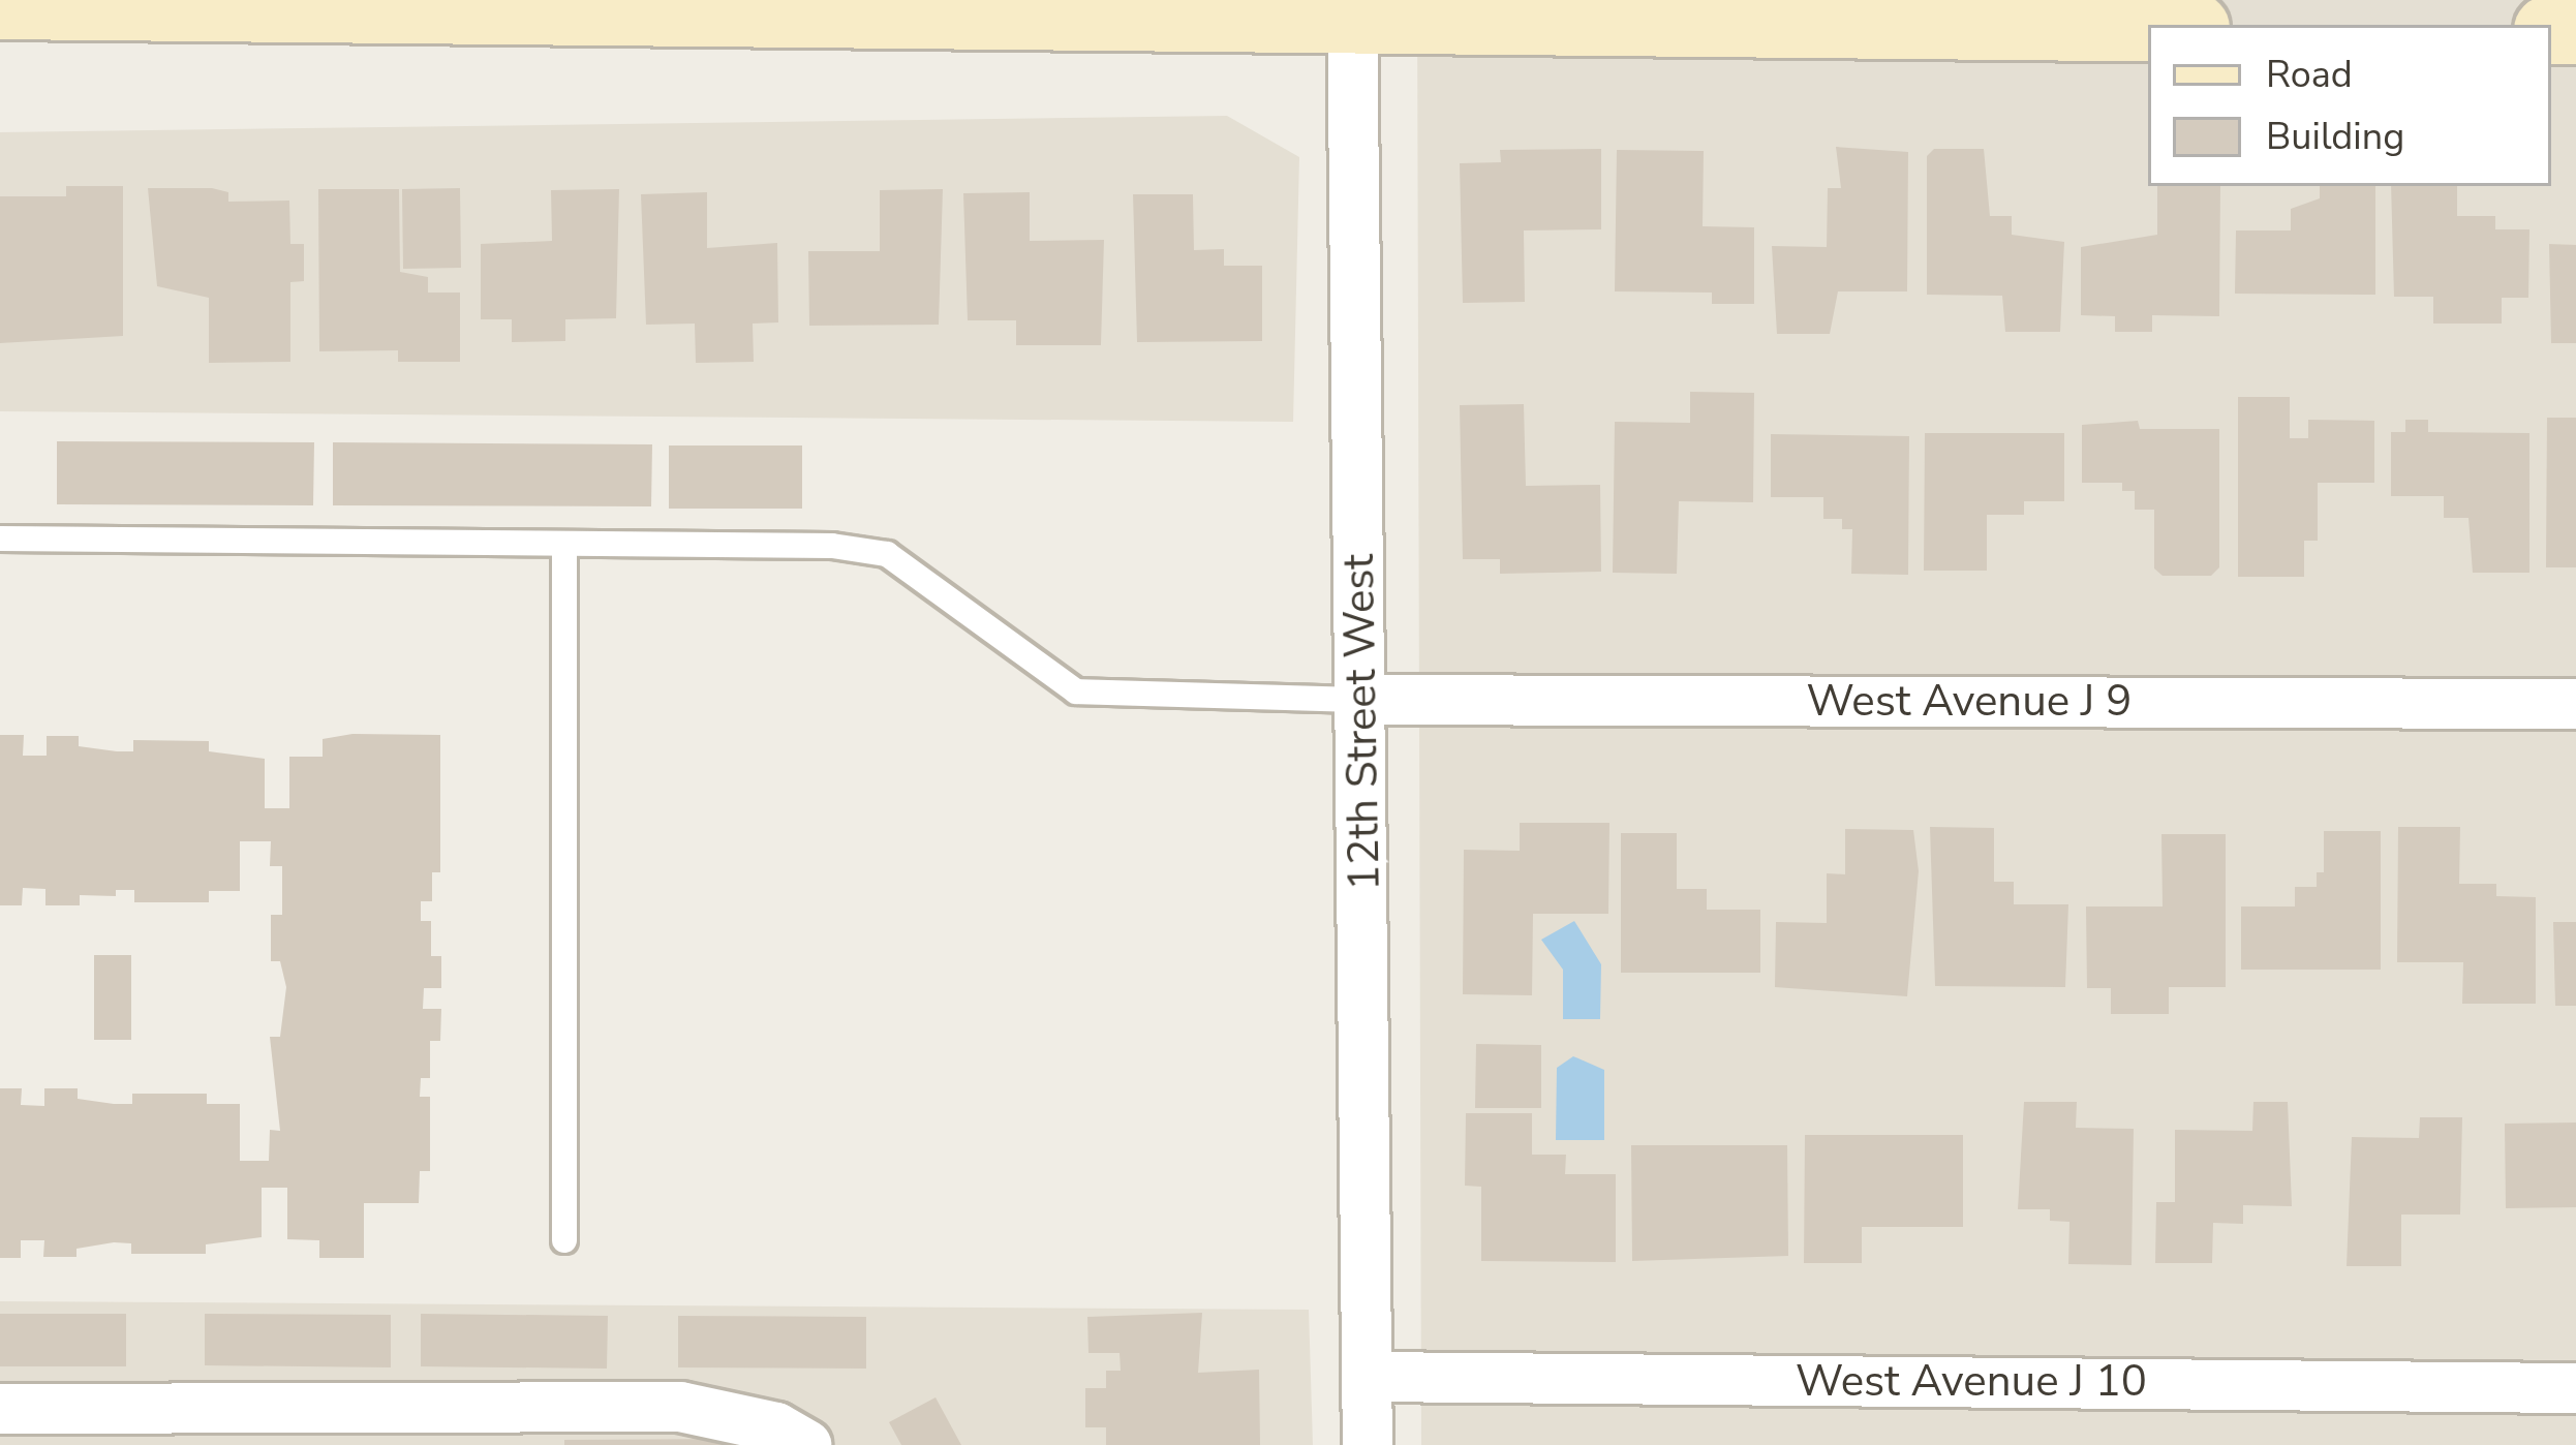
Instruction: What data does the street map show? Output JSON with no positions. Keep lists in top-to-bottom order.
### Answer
{
  "streets": {
    "street": ["West Avenue J 9", "12th Street West", "West Avenue J 10"]
  },
  "crossings": [
    ["West Avenue J 9", "12th Street West"],
    ["12th Street West", "West Avenue J 10"]
  ],
  "legend": ["Road", "Building"]
}
